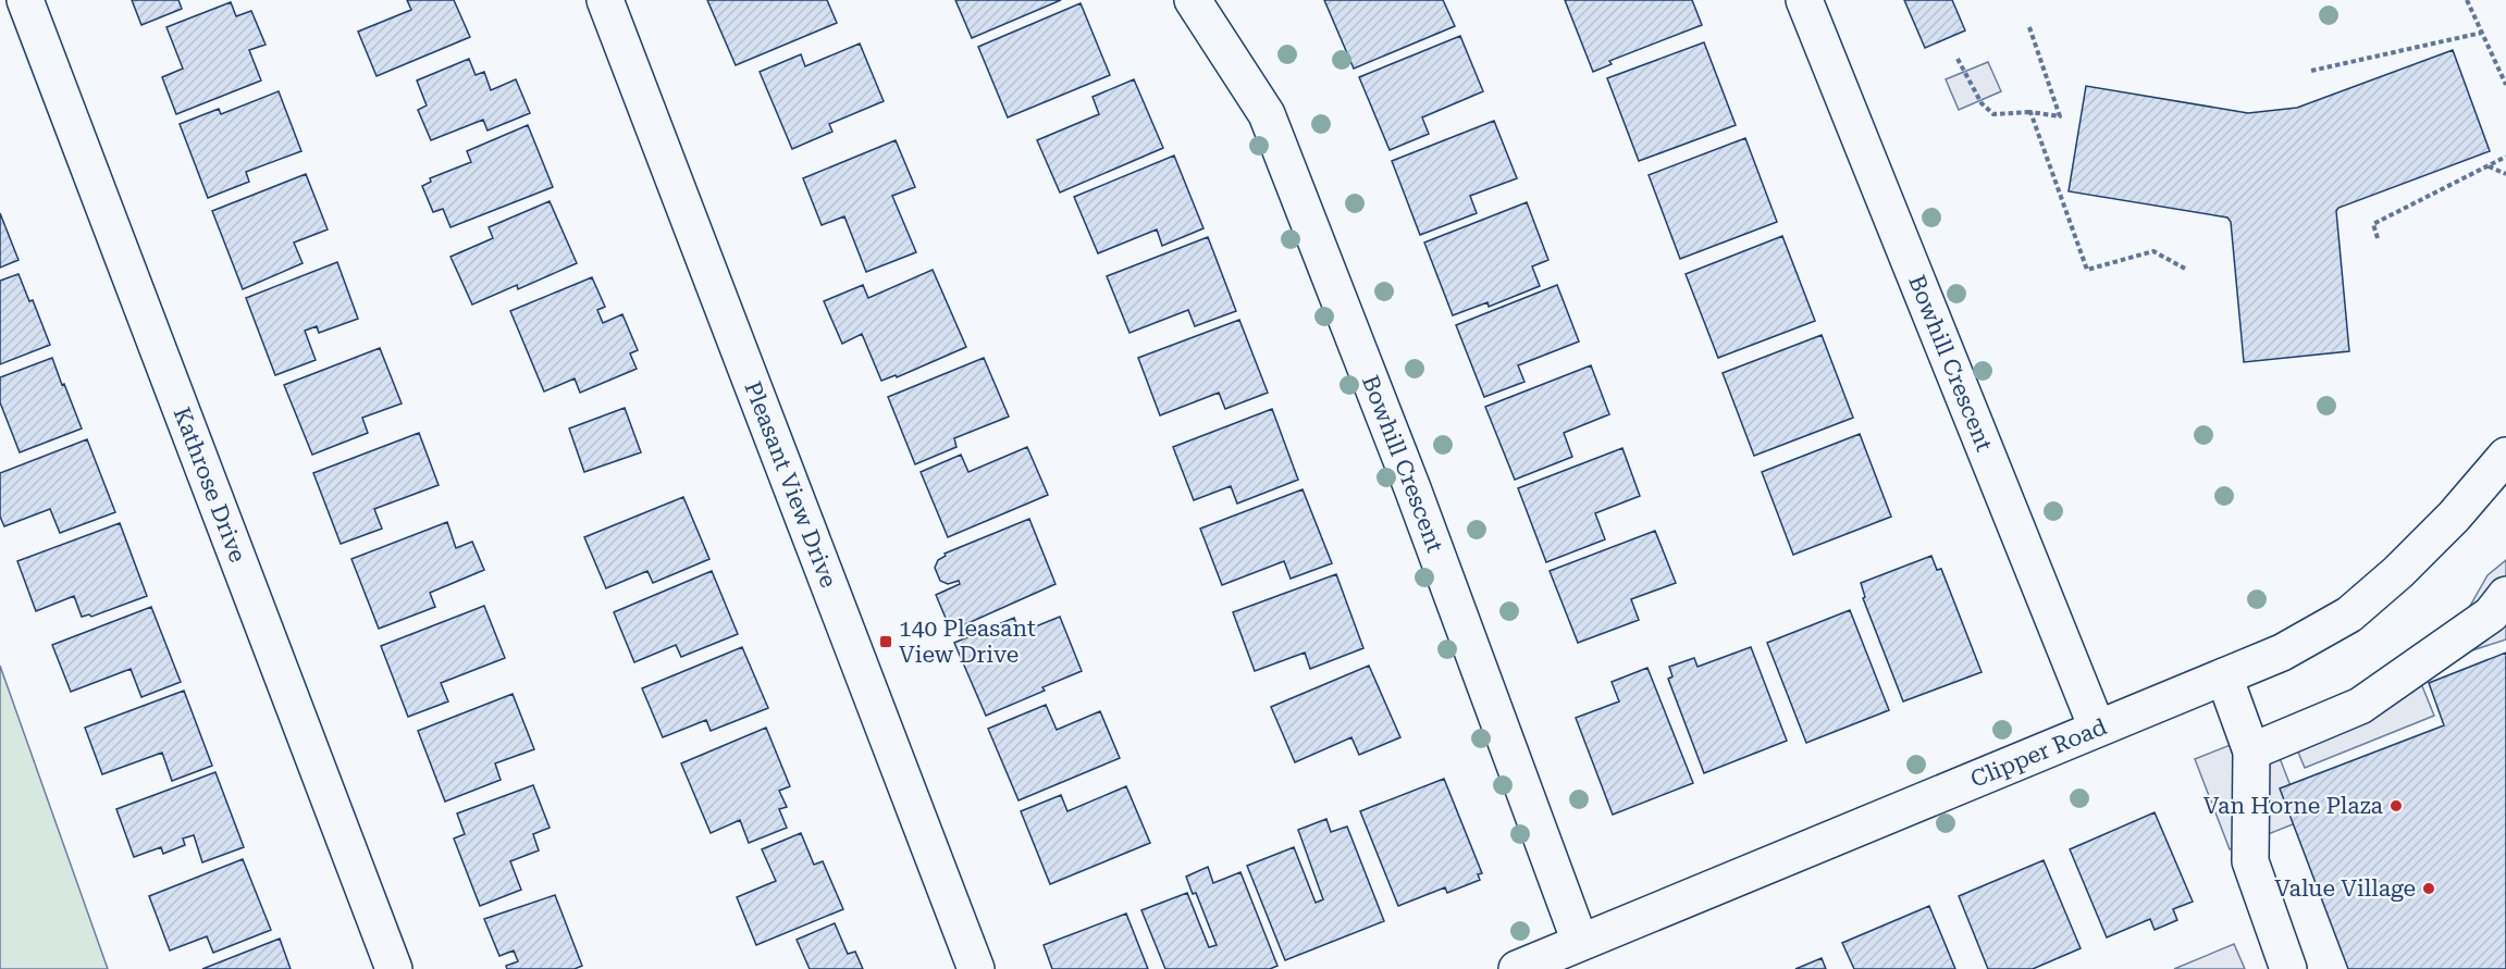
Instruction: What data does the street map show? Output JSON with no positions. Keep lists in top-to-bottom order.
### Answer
{
  "streets": {
    "street": [
      "Bowhill Crescent",
      "Kathrose Drive",
      "Pleasant View Drive",
      "Clipper Road"
    ]
  },
  "crossings": [
    ["Bowhill Crescent", "Clipper Road"]
  ],
  "places": {
    "transit": ["140 Pleasant View Drive"],
    "other": ["Van Horne Plaza", "Value Village"]
  }
}
